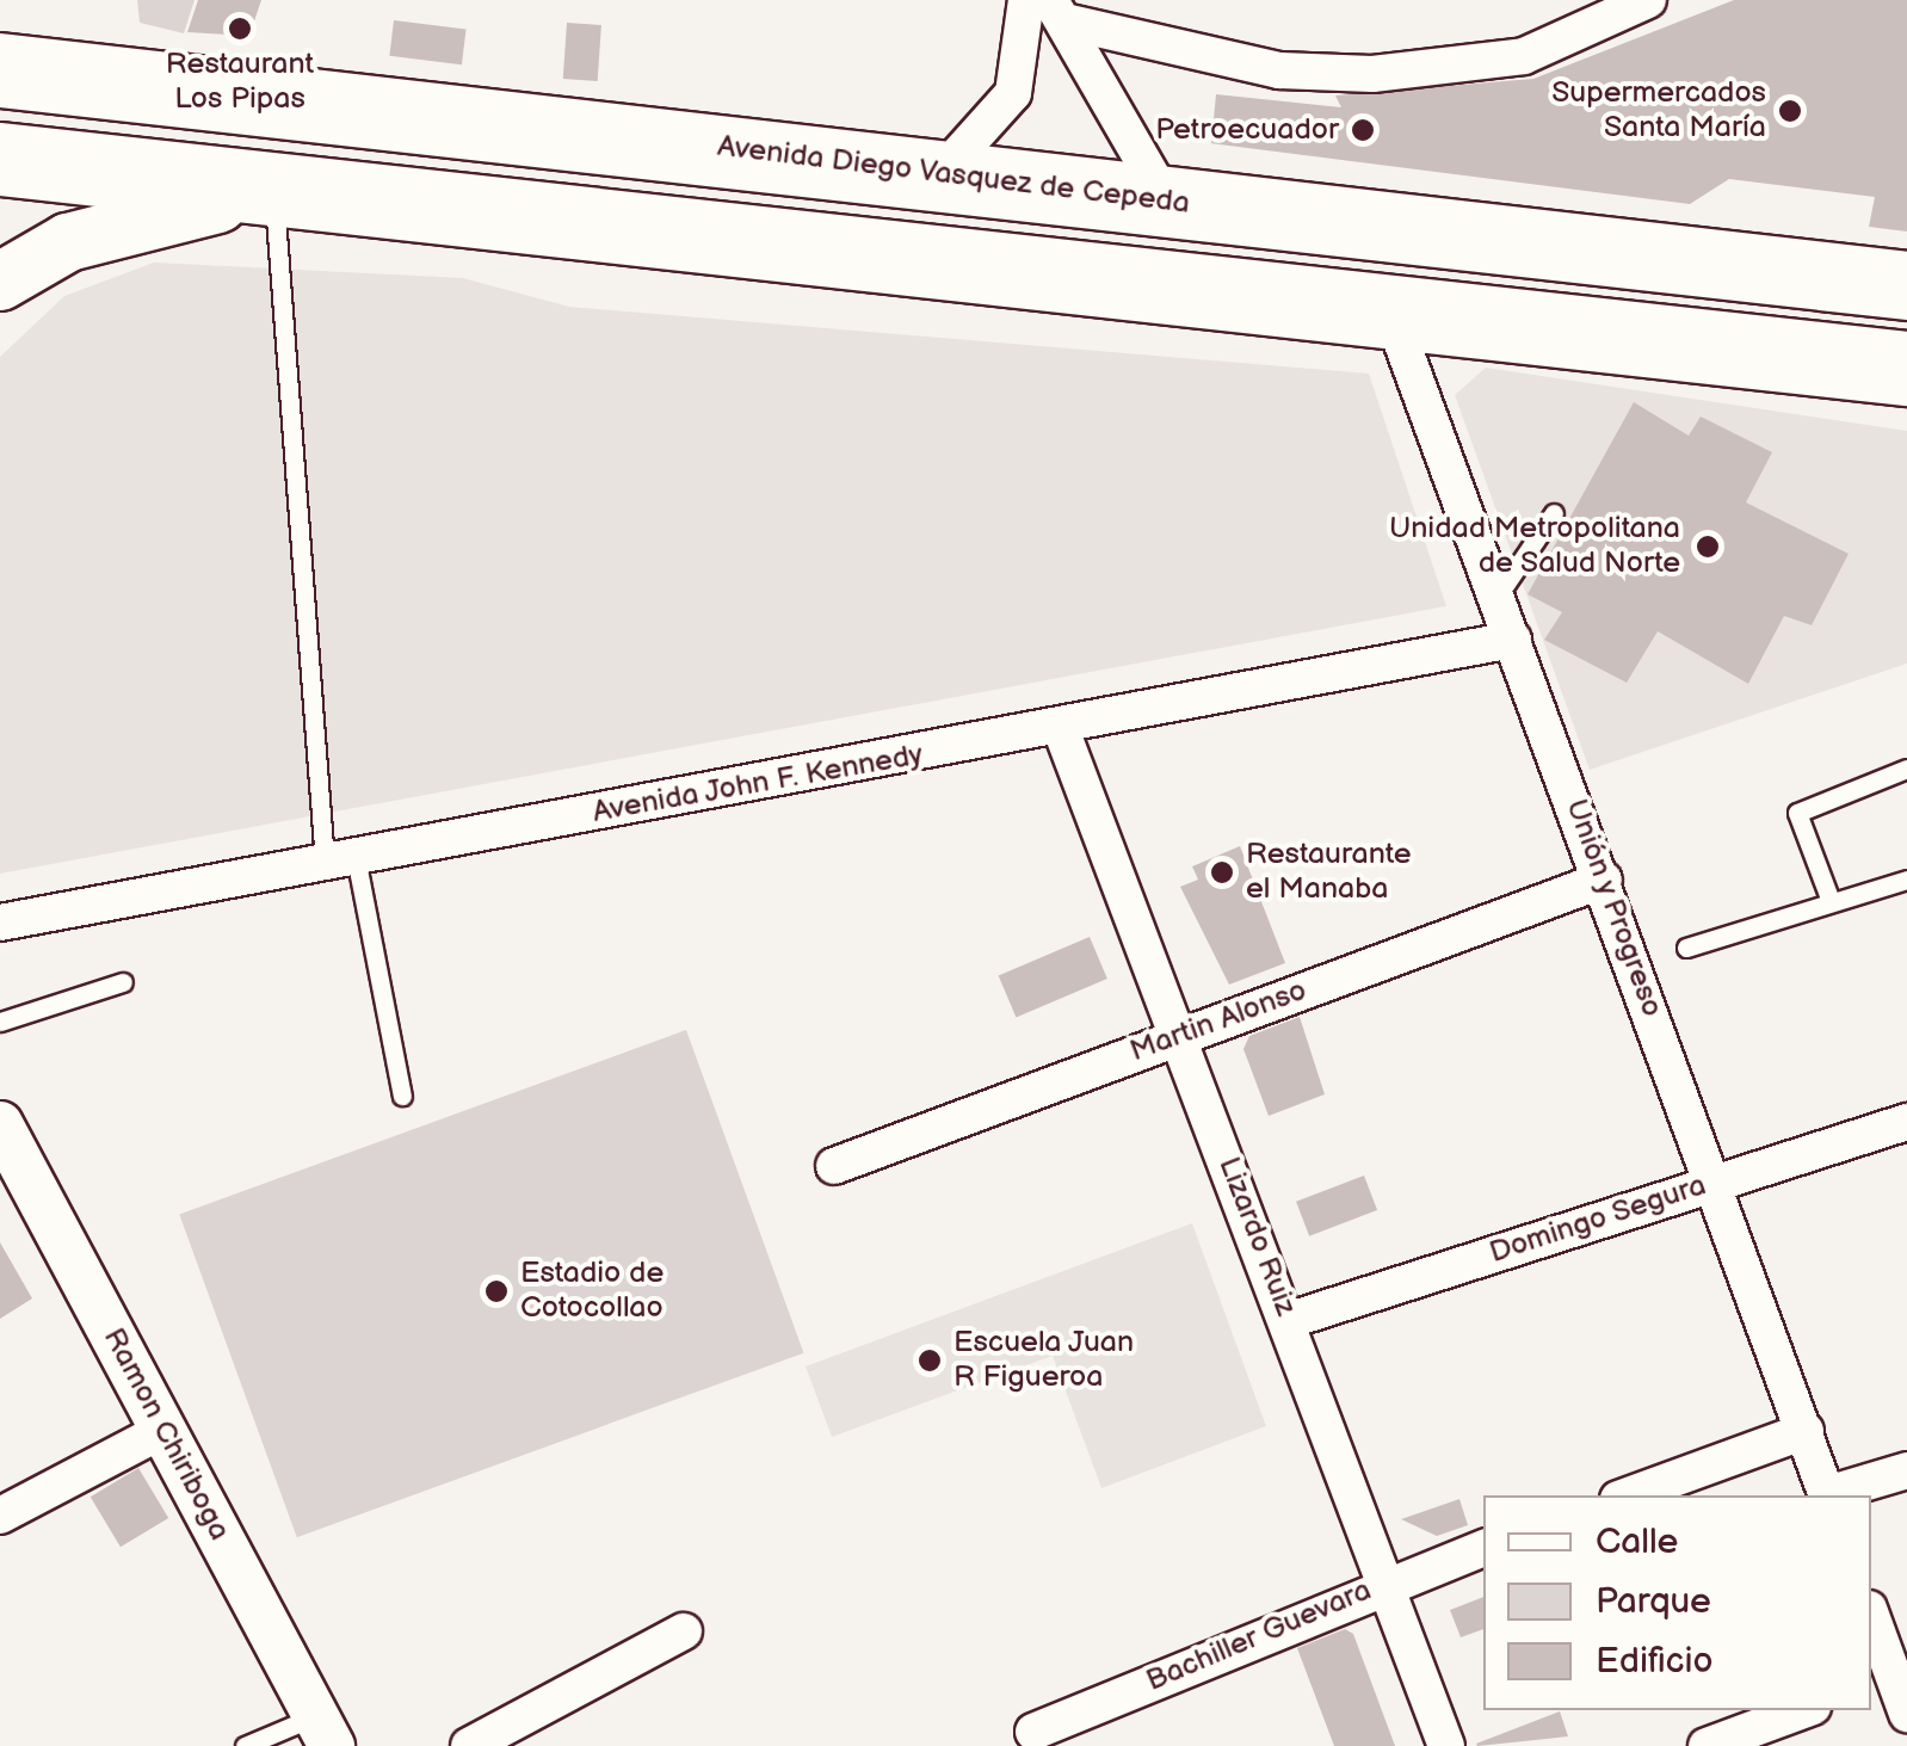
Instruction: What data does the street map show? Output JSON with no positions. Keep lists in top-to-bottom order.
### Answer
{
  "streets": {
    "main road": ["Avenida Diego Vasquez de Cepeda"],
    "street": [
      "Avenida John F. Kennedy",
      "Unión y Progreso",
      "Martin Alonso",
      "Domingo Segura",
      "Lizardo Ruiz",
      "Ramon Chiriboga",
      "Bachiller Guevara"
    ]
  },
  "crossings": [
    ["Avenida John F. Kennedy", "Unión y Progreso"],
    ["Avenida John F. Kennedy", "Lizardo Ruiz"],
    ["Unión y Progreso", "Martin Alonso"],
    ["Unión y Progreso", "Domingo Segura"],
    ["Martin Alonso", "Lizardo Ruiz"],
    ["Domingo Segura", "Lizardo Ruiz"],
    ["Lizardo Ruiz", "Bachiller Guevara"]
  ],
  "places": [
    "Restaurant Los Pipas",
    "Supermercados Santa María",
    "Petroecuador",
    "Unidad Metropolitana de Salud Norte",
    "Restaurante el Manaba",
    "Estadio de Cotocollao",
    "Escuela Juan R Figueroa"
  ],
  "legend": ["Calle", "Parque", "Edificio"]
}
